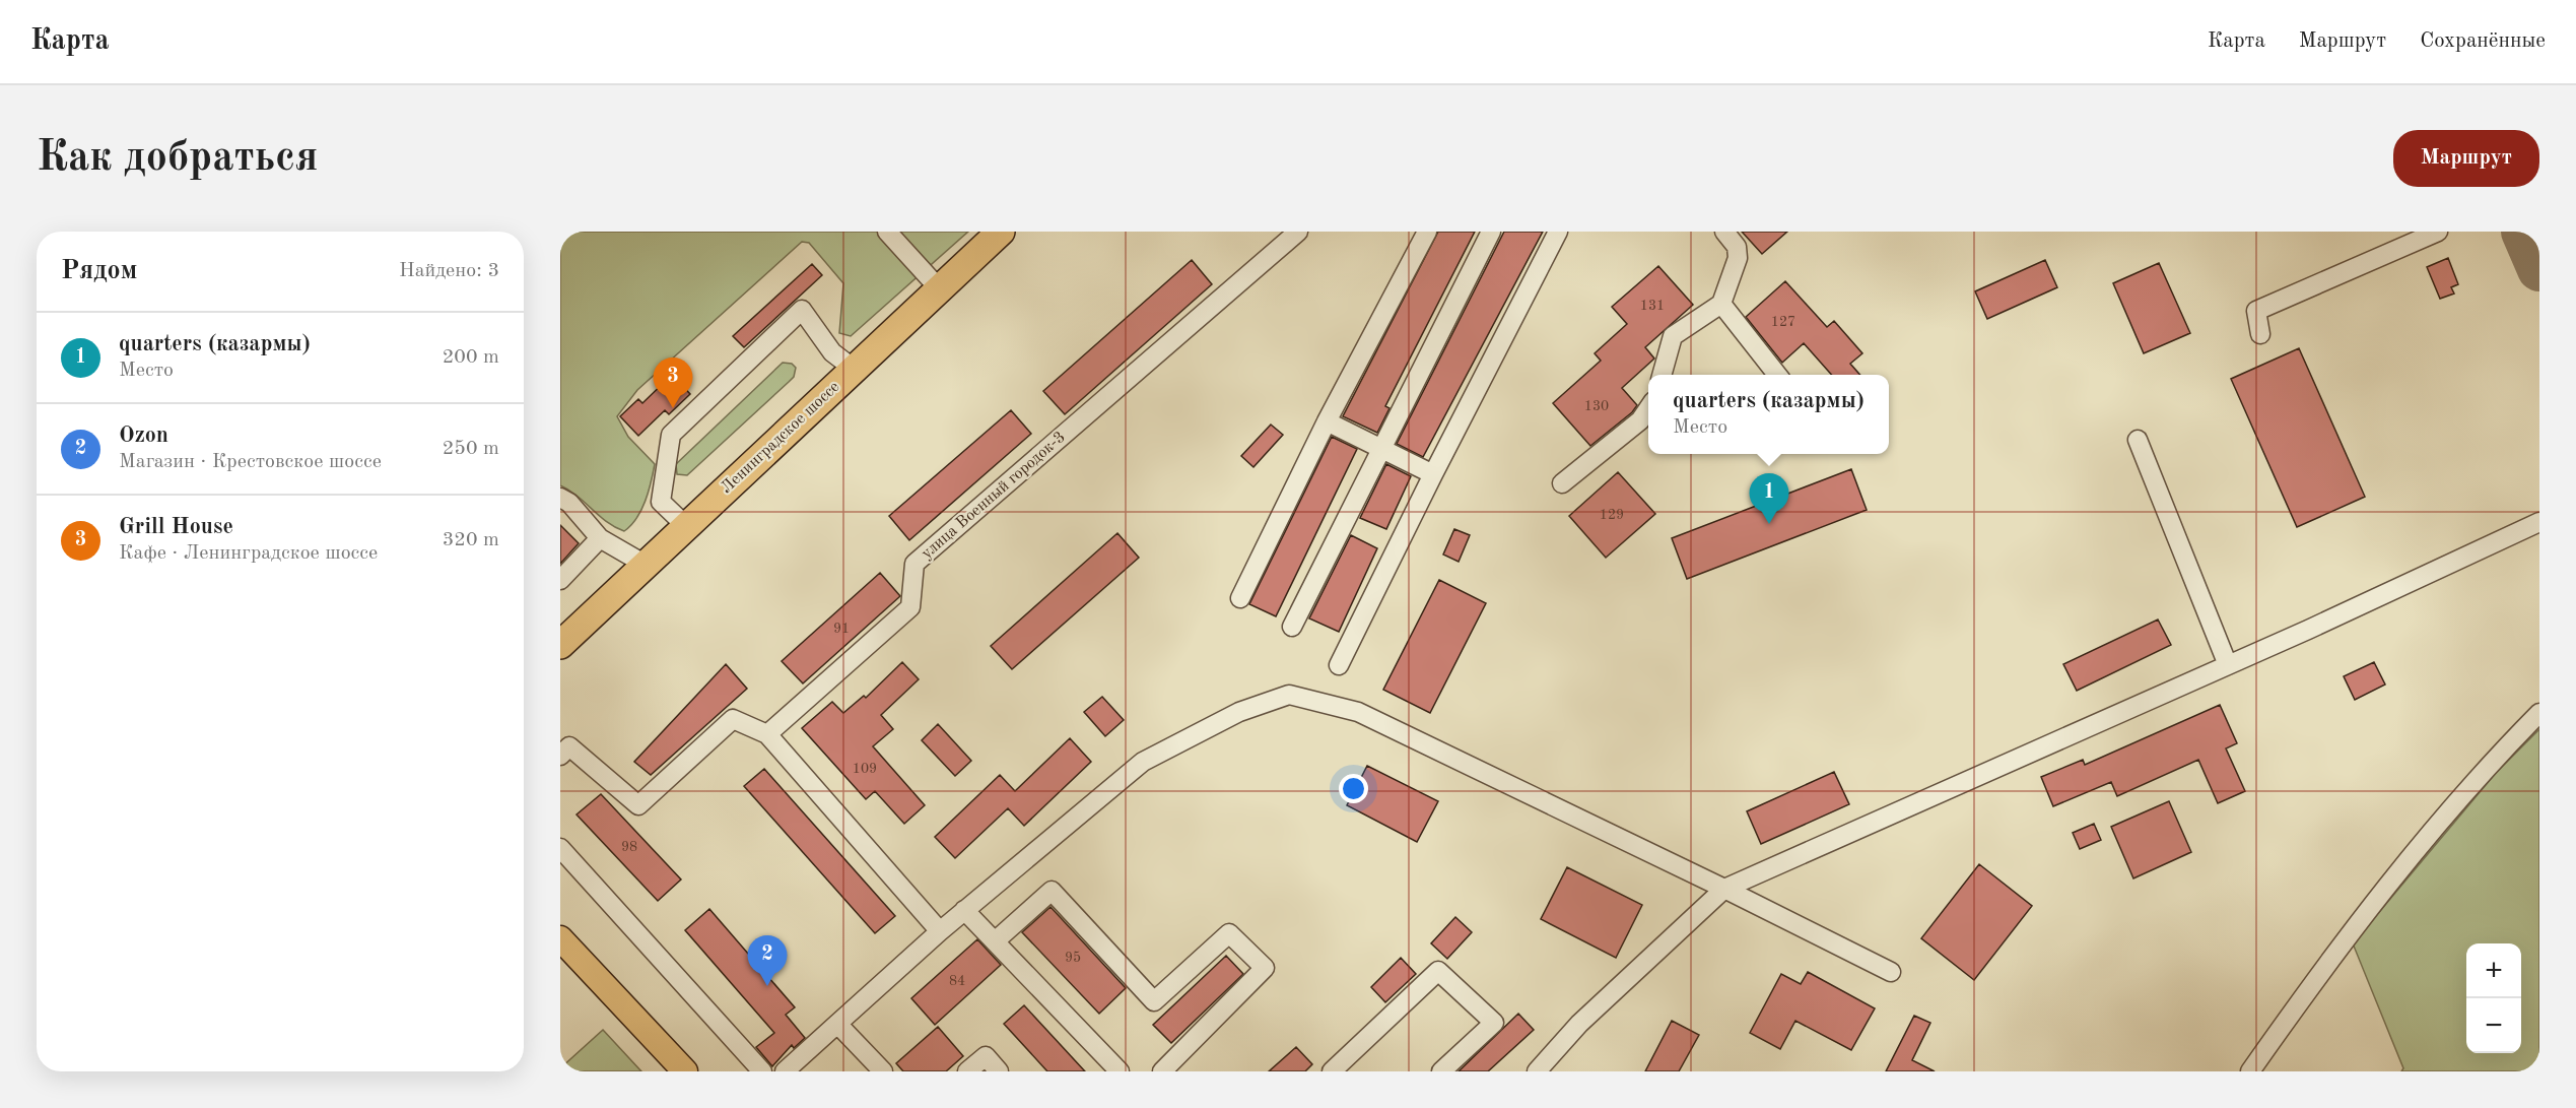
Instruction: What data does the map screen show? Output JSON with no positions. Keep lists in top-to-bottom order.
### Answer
{
  "streets": {
    "highway": ["Ленинградское шоссе"],
    "lane": ["улица Военный городок-3"]
  },
  "house_numbers": [
    "131",
    "127",
    "130",
    "129",
    "91",
    "109",
    "98",
    "95",
    "84"
  ],
  "page": {
    "header": "Карта",
    "nav": ["Карта", "Маршрут", "Сохранённые"],
    "buttons": "Маршрут",
    "title": "Как добраться",
    "heading": ["Рядом", "Найдено: 3"],
    "list": [
      {
        "mark": "1",
        "name": "quarters (казармы)",
        "note": "Место",
        "value": "200 m"
      },
      {
        "mark": "2",
        "name": "Ozon",
        "note": "Магазин · Крестовское шоссе",
        "value": "250 m"
      },
      {
        "mark": "3",
        "name": "Grill House",
        "note": "Кафе · Ленинградское шоссе",
        "value": "320 m"
      }
    ],
    "pins": ["3", "1", "2"],
    "popup": ["quarters (казармы)", "Место"],
    "map_buttons": ["+", "−"]
  }
}
